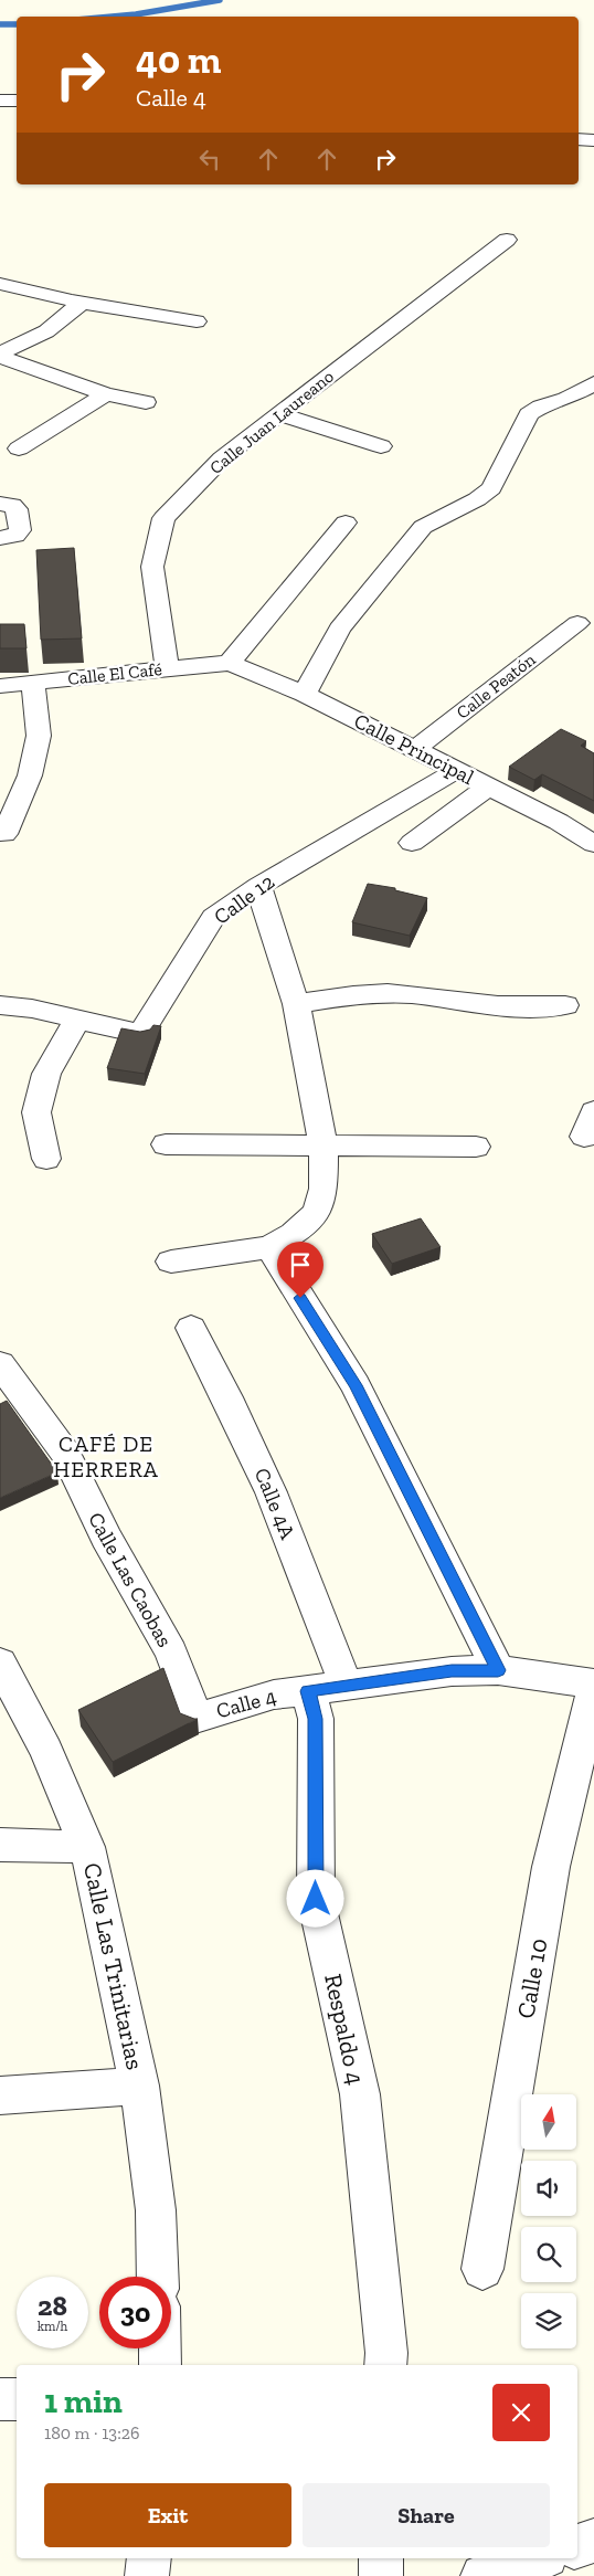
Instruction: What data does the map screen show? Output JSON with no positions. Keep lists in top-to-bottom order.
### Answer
{
  "streets": {
    "street": [
      "Calle Juan Laureano",
      "Calle El Café",
      "Calle Peatón",
      "Calle Principal",
      "Calle 12",
      "Calle 4A",
      "Calle Las Caobas",
      "Calle 4",
      "Calle Las Trinitarias",
      "Calle 10",
      "Respaldo 4"
    ]
  },
  "crossings": [
    ["Calle Juan Laureano", "Calle El Café"],
    ["Calle El Café", "Calle Principal"],
    ["Calle Peatón", "Calle Principal"],
    ["Calle Principal", "Calle 12"],
    ["Calle 4A", "Calle 4"],
    ["Calle Las Caobas", "Calle 4"],
    ["Calle 4", "Respaldo 4"]
  ],
  "districts": ["CAFÉ DE HERRERA"],
  "north": "top",
  "page": {
    "turn": ["40 m", "Calle 4"],
    "speed": "28 km/h",
    "limit": "30",
    "heading": ["1 min", "180 m · 13:26"],
    "buttons": ["Exit", "Share"]
  }
}
